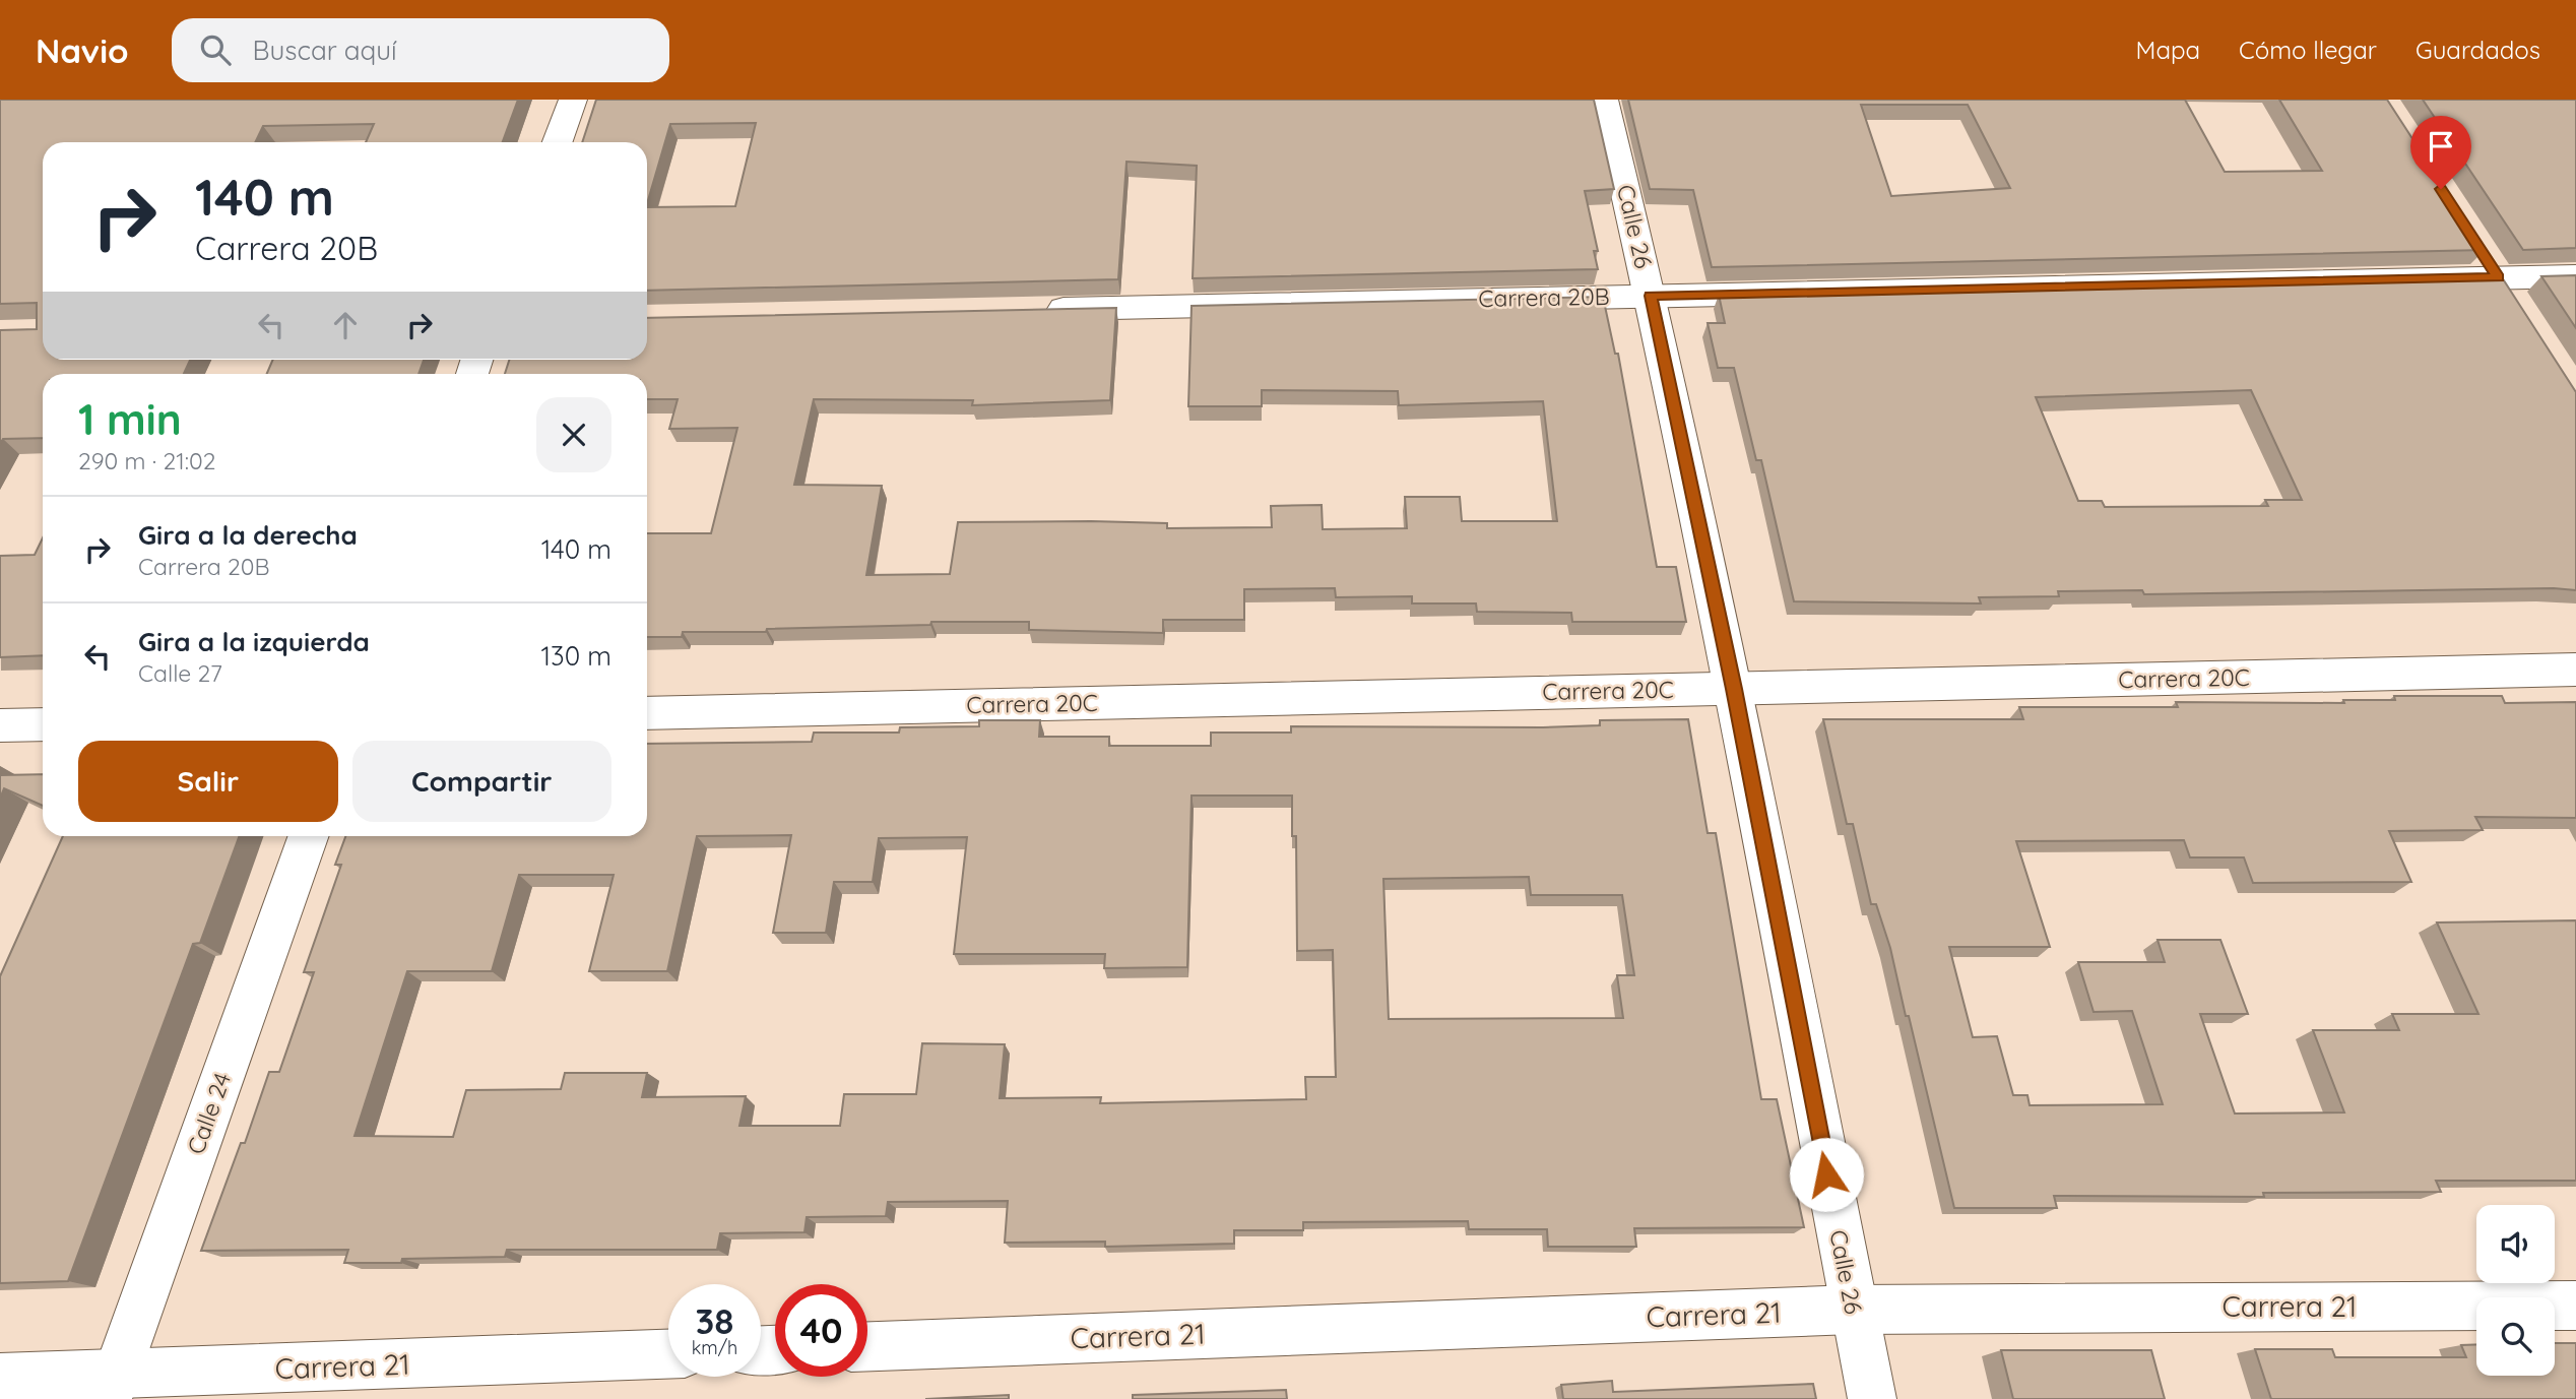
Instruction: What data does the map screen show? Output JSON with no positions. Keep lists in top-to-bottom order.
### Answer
{
  "streets": {
    "street": [
      "Calle 26",
      "Carrera 20B",
      "Carrera 20C",
      "Calle 24",
      "Carrera 21"
    ]
  },
  "crossings": [
    ["Calle 26", "Carrera 20B"],
    ["Calle 26", "Carrera 20C"],
    ["Calle 26", "Carrera 21"],
    ["Calle 24", "Carrera 21"]
  ],
  "page": {
    "header": "Navio",
    "search": "Buscar aquí",
    "nav": ["Mapa", "Cómo llegar", "Guardados"],
    "turn": ["140 m", "Carrera 20B"],
    "heading": ["1 min", "290 m · 21:02"],
    "list": [
      {
        "name": "Gira a la derecha",
        "note": "Carrera 20B",
        "value": "140 m"
      },
      {
        "name": "Gira a la izquierda",
        "note": "Calle 27",
        "value": "130 m"
      }
    ],
    "buttons": ["Salir", "Compartir"],
    "speed": "38 km/h",
    "limit": "40"
  }
}
